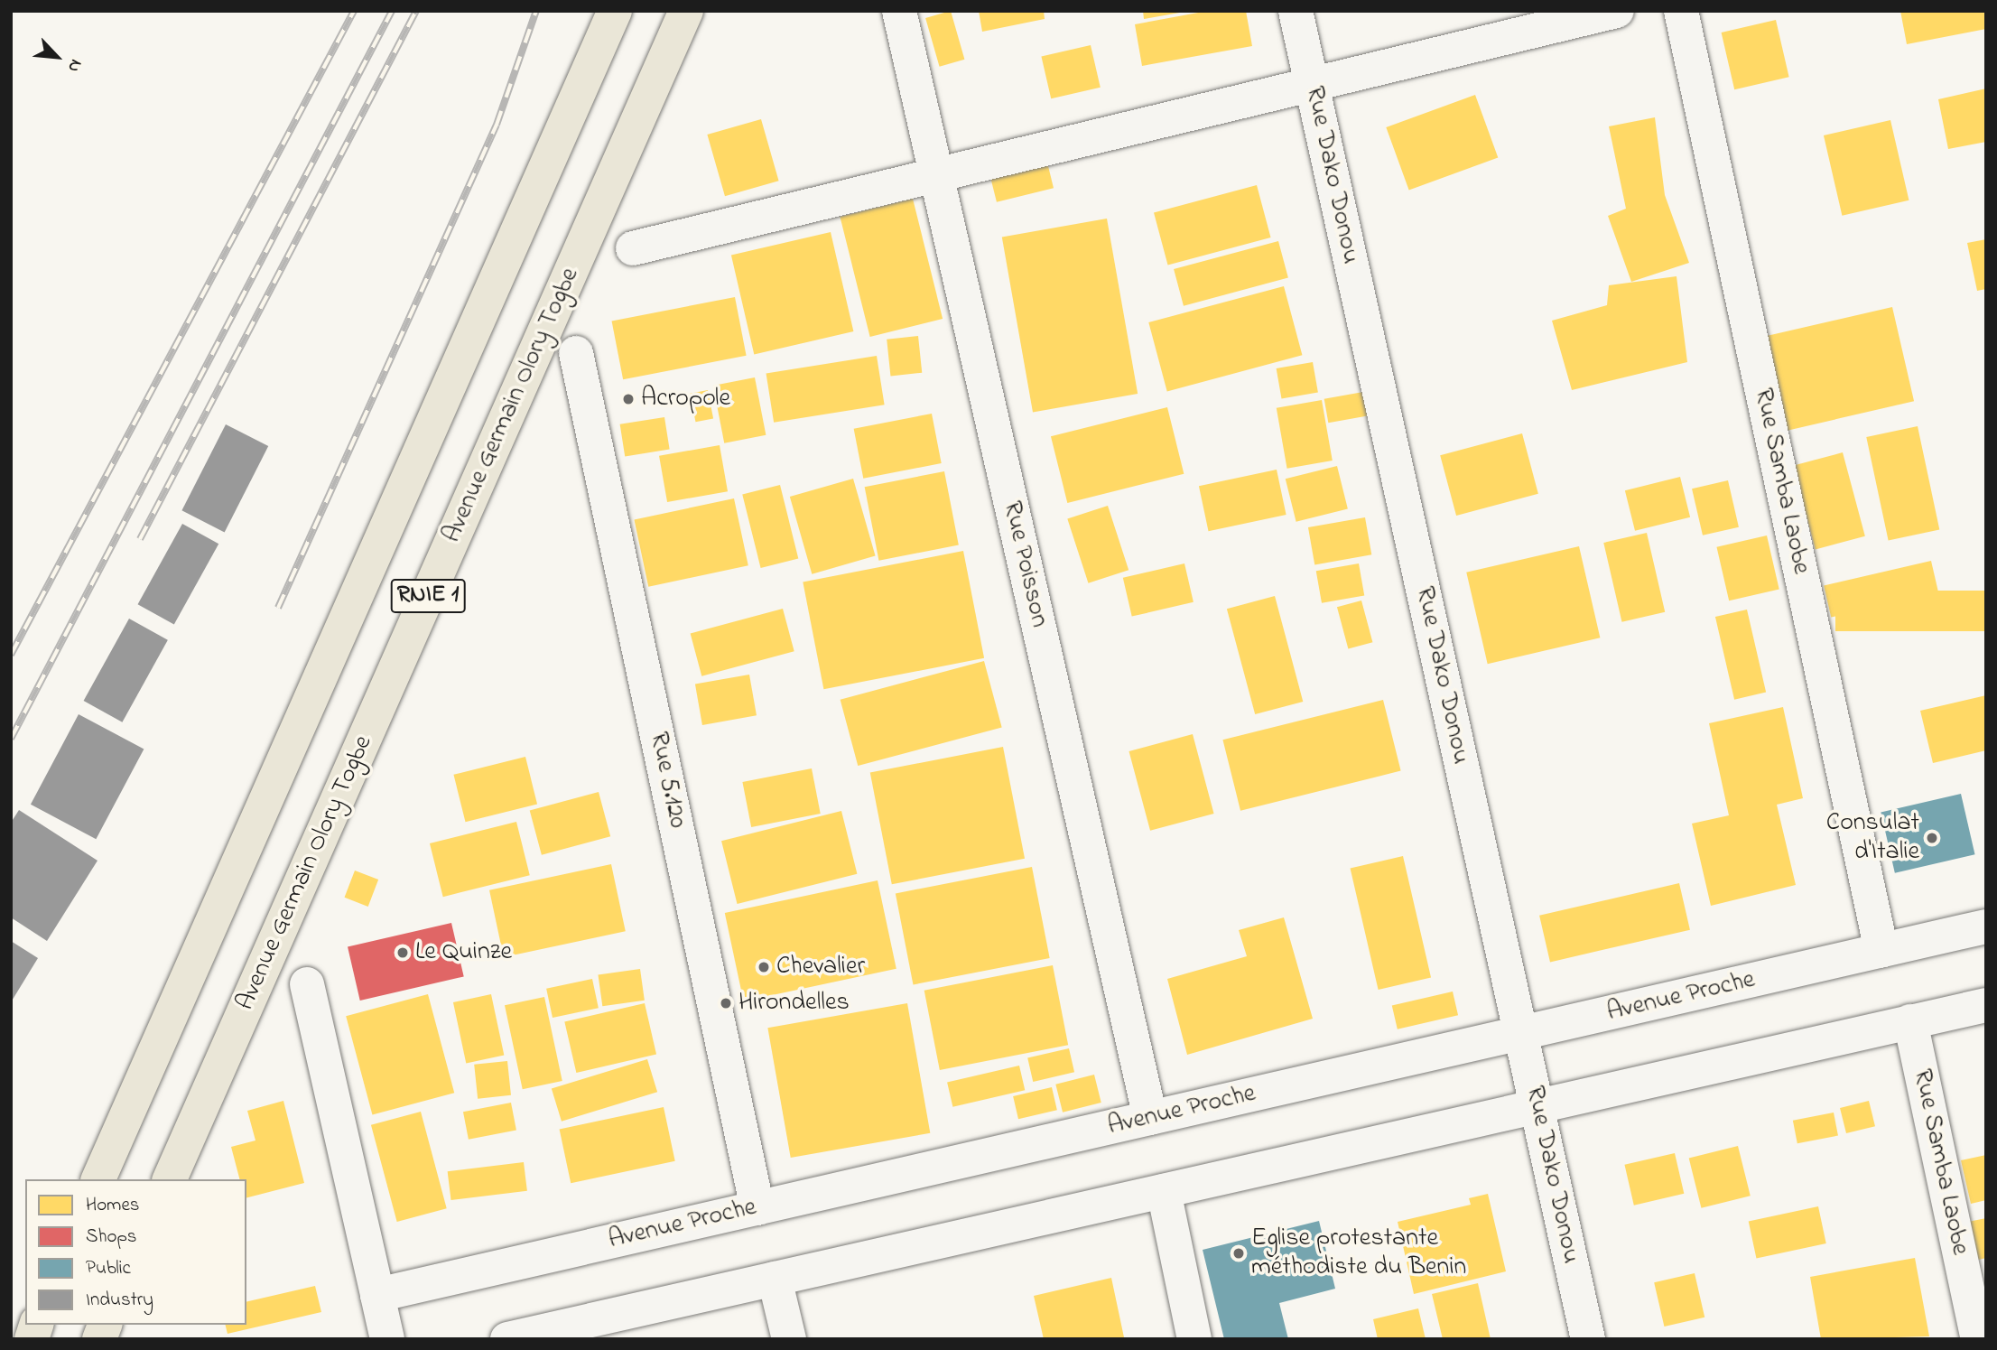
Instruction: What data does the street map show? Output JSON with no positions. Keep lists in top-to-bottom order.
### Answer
{
  "streets": {
    "highway": ["Avenue Germain Olory Togbe", "RNIE 1"],
    "street": [
      "Rue Dako Donou",
      "Rue Samba Laobe",
      "Rue Poisson",
      "Rue 5.120",
      "Avenue Proche"
    ]
  },
  "crossings": [
    ["Rue Dako Donou", "Avenue Proche"],
    ["Rue Samba Laobe", "Avenue Proche"],
    ["Rue Poisson", "Avenue Proche"],
    ["Rue 5.120", "Avenue Proche"]
  ],
  "places": [
    "Acropole",
    "Consulat d'Italie",
    "Le Quinze",
    "Chevalier",
    "Hirondelles",
    "Eglise protestante méthodiste du Benin"
  ],
  "legend": [
    "Homes",
    "Shops",
    "Public",
    "Industry"
  ],
  "north": "bottom right"
}
